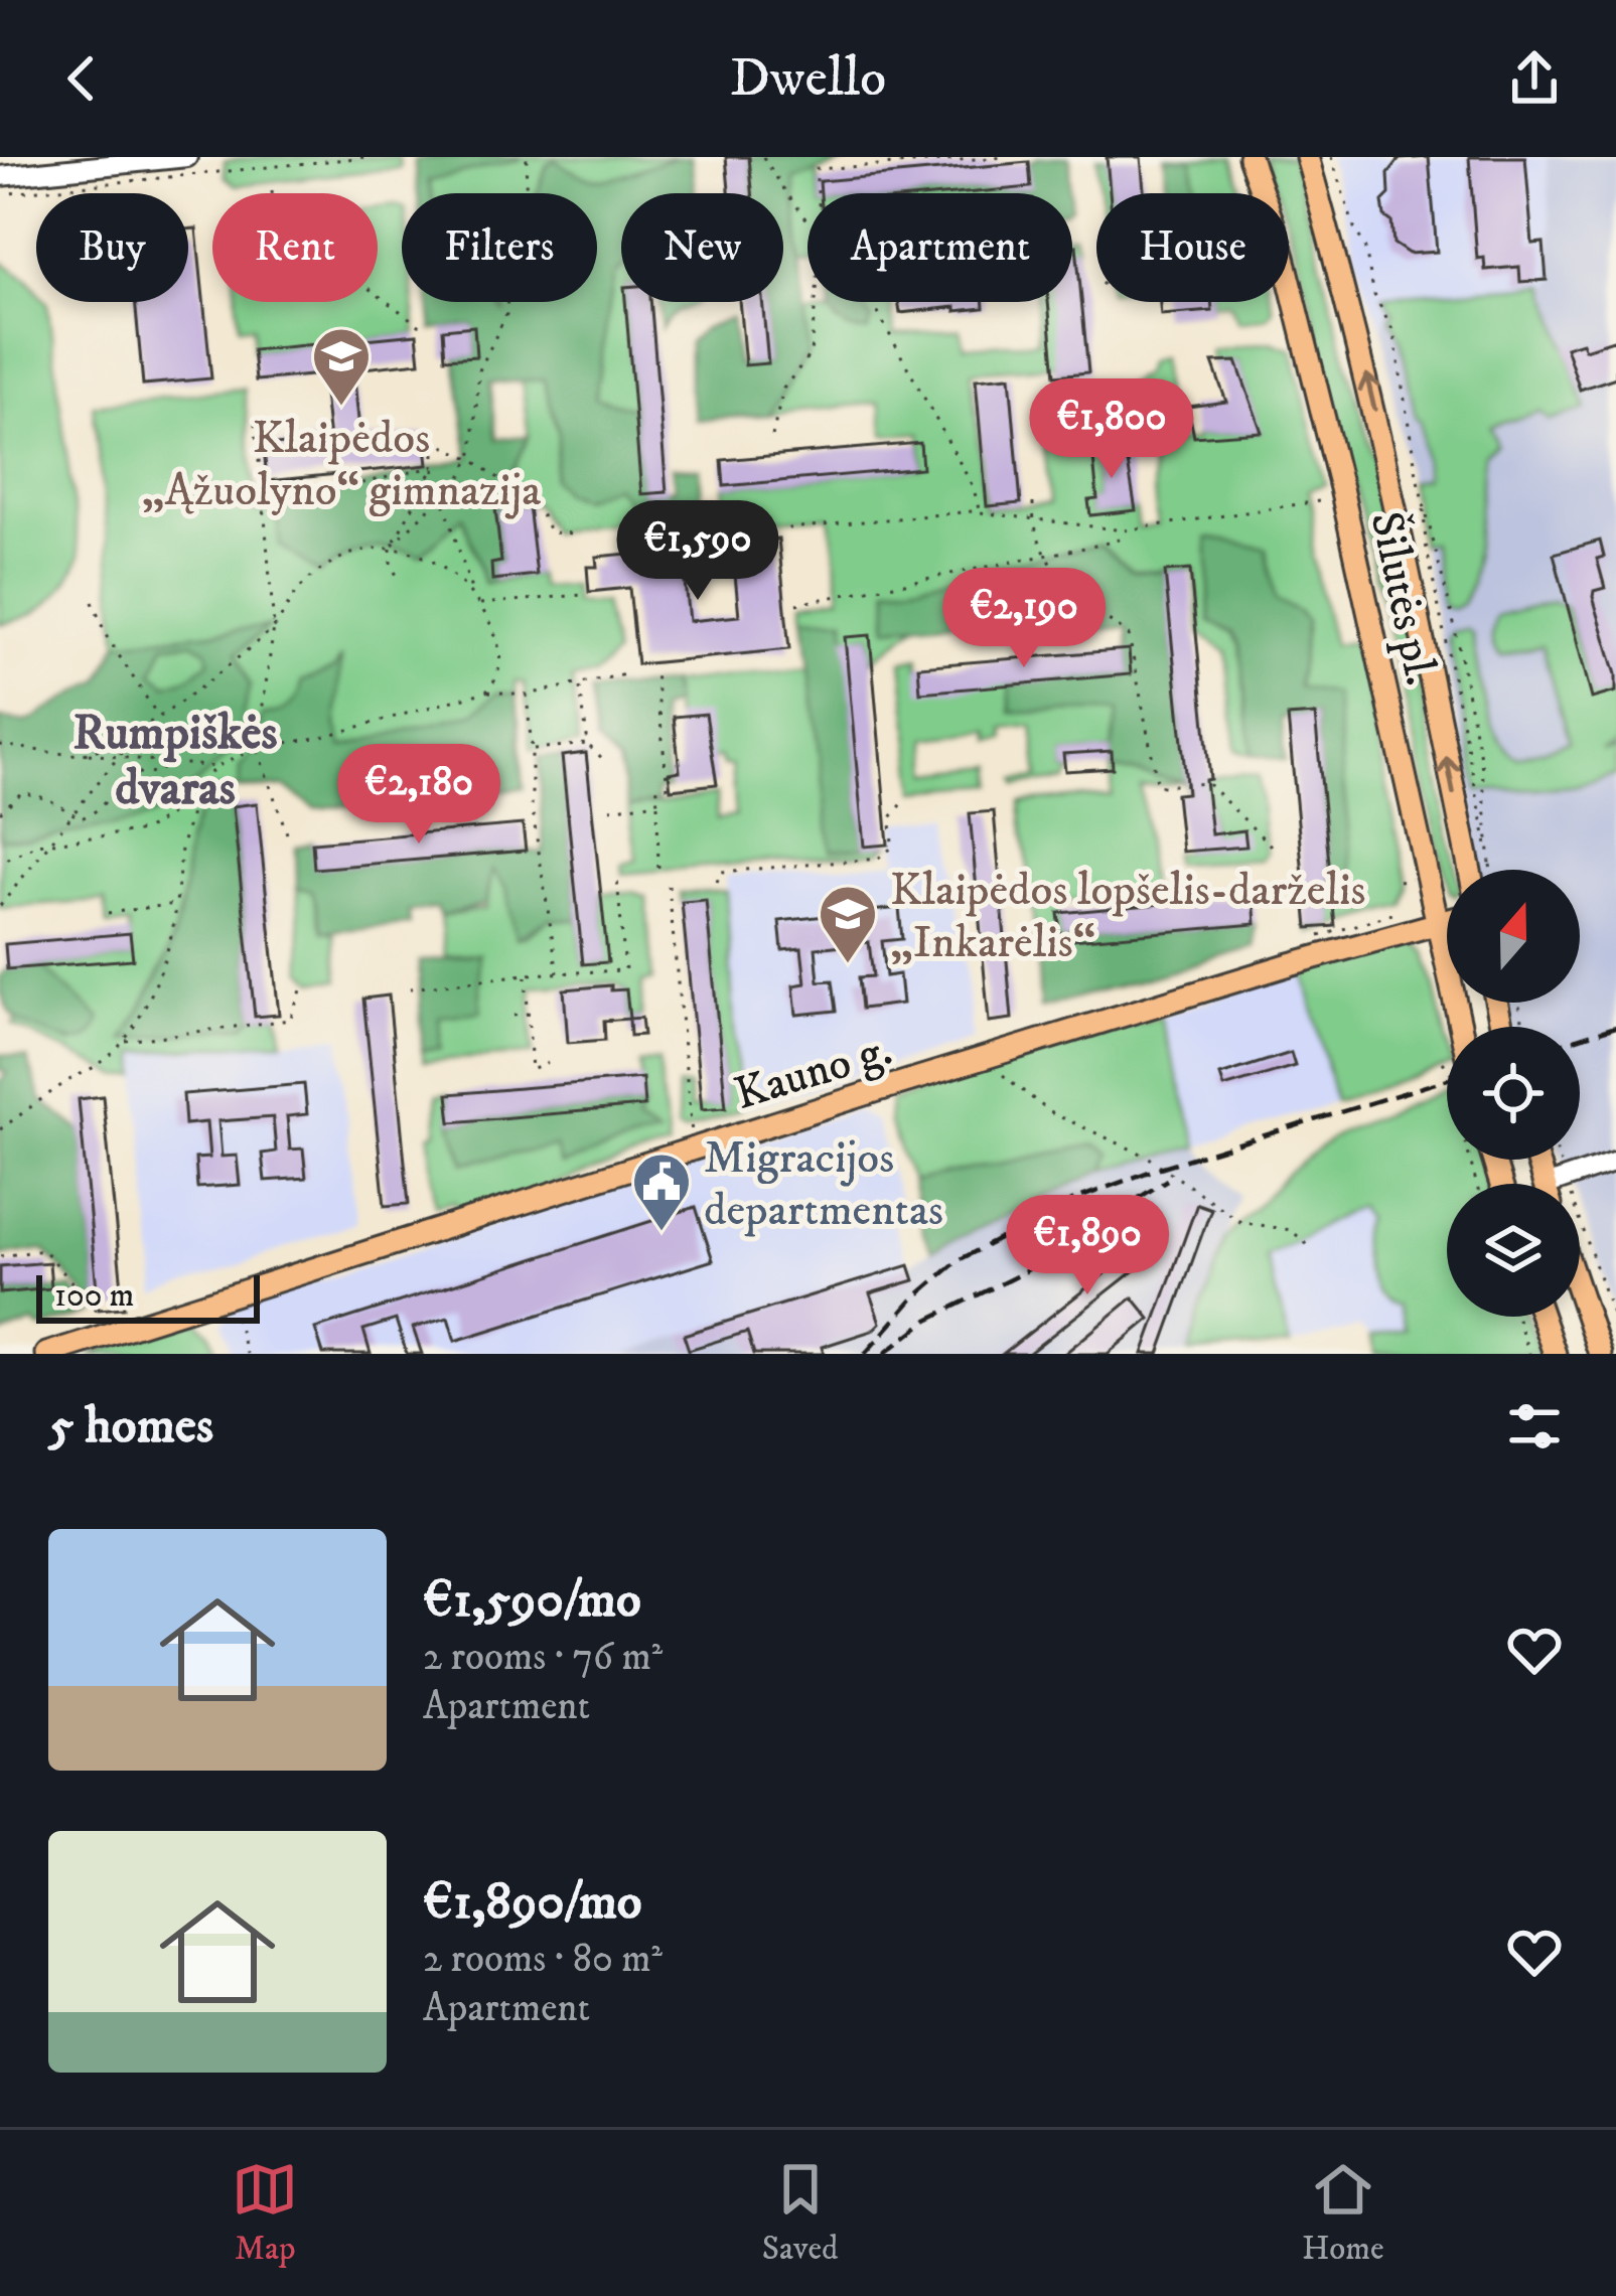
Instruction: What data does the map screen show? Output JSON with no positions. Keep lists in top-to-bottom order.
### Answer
{
  "streets": {
    "main road": ["Šilutės pl.", "Kauno g."]
  },
  "crossings": [
    ["Šilutės pl.", "Kauno g."]
  ],
  "districts": ["Rumpiškės dvaras"],
  "places": {
    "school or university": ["Klaipėdos „Ąžuolyno“ gimnazija", "Klaipėdos lopšelis-darželis „Inkarėlis“"],
    "public building": ["Migracijos departmentas"]
  },
  "scale_bar": "100 m",
  "north": "top",
  "page": {
    "header": "Dwello",
    "chip": [
      "Buy",
      "Rent",
      "Filters",
      "New",
      "Apartment",
      "House"
    ],
    "price": [
      "€1,800",
      "€1,590",
      "€2,190",
      "€2,180",
      "€1,890"
    ],
    "scale": "100 m",
    "heading": "5 homes",
    "list": [
      {
        "name": "€1,590/mo",
        "note": "2 rooms · 76 m² · Apartment"
      },
      {
        "name": "€1,890/mo",
        "note": "2 rooms · 80 m² · Apartment"
      }
    ],
    "tabs": ["Map", "Saved", "Home"]
  }
}
